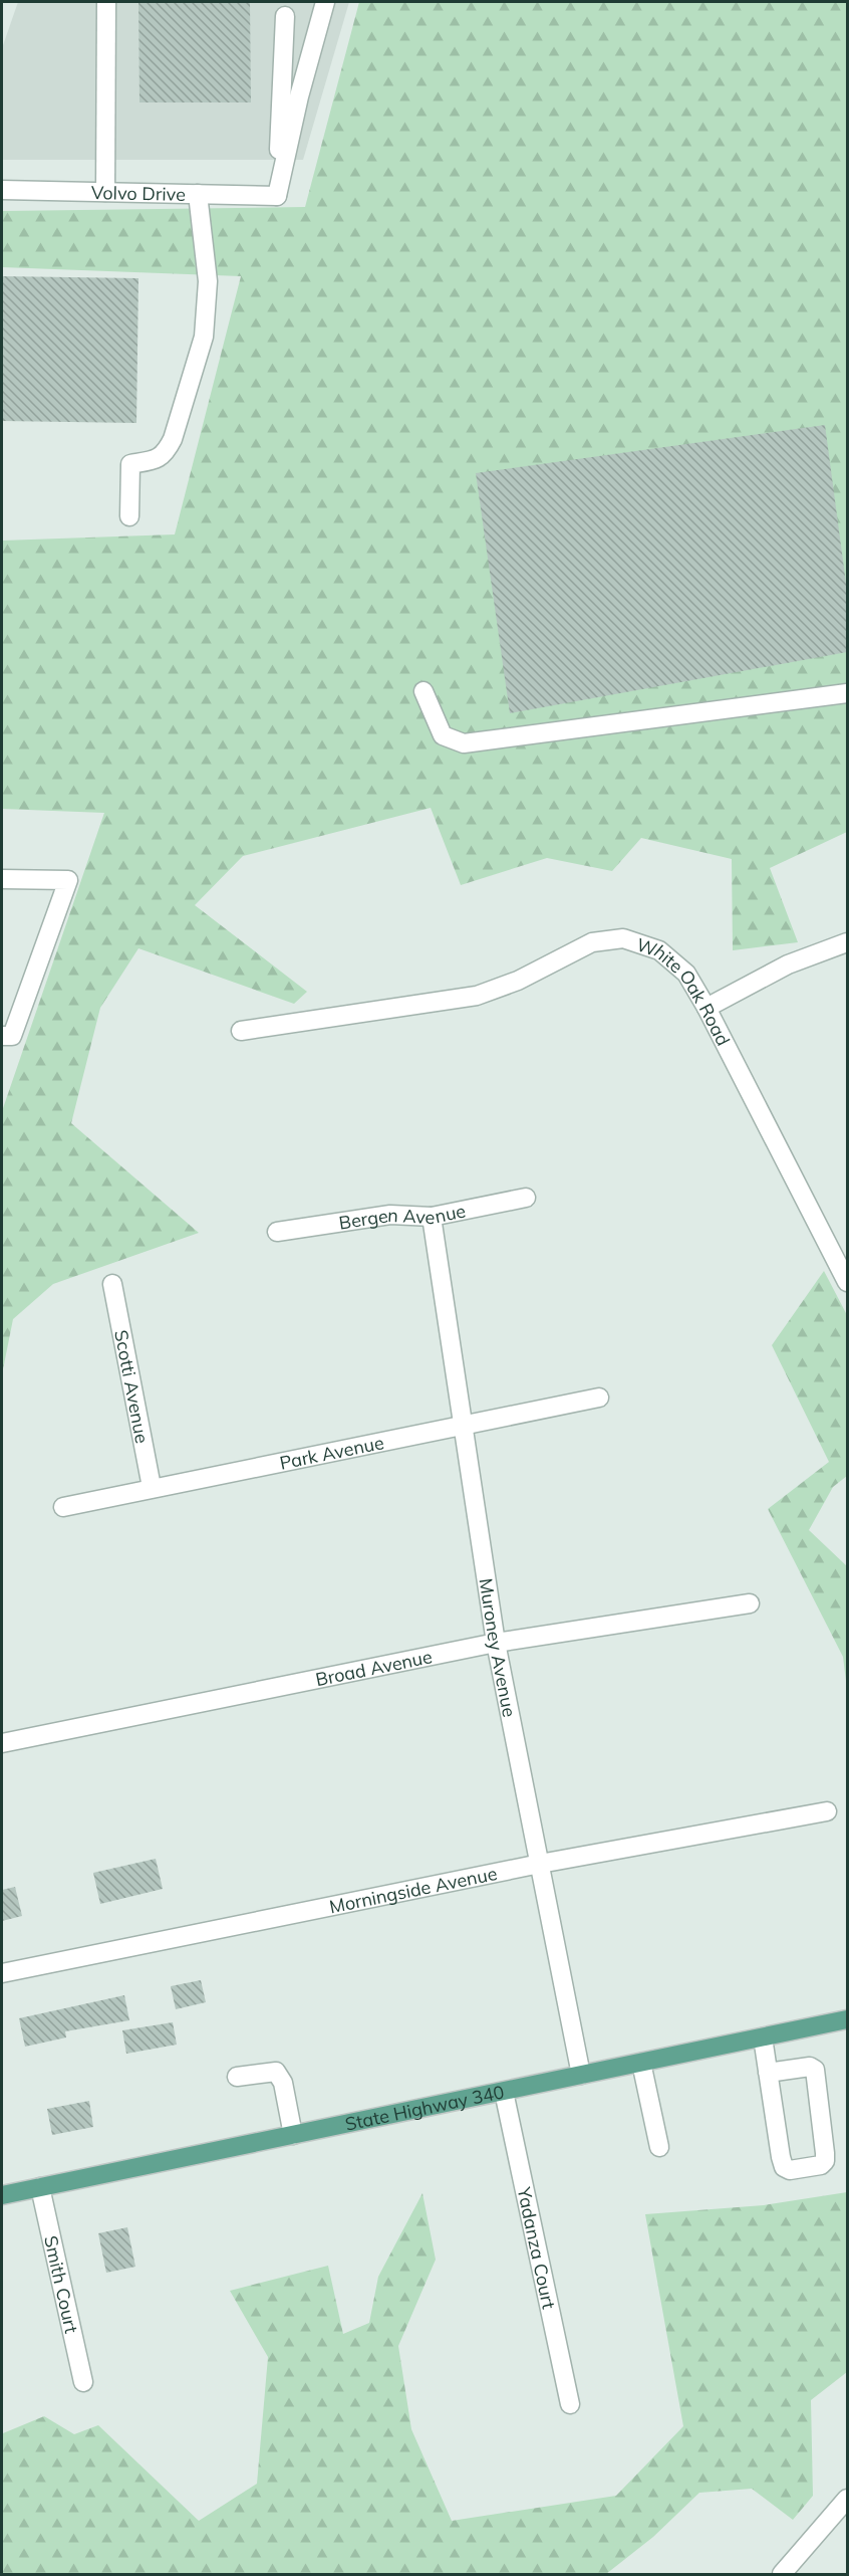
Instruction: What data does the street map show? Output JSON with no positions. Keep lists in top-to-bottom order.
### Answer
{
  "streets": {
    "main road": ["State Highway 340"],
    "street": [
      "Volvo Drive",
      "White Oak Road",
      "Bergen Avenue",
      "Scotti Avenue",
      "Park Avenue",
      "Muroney Avenue",
      "Broad Avenue",
      "Morningside Avenue",
      "Yadanza Court",
      "Smith Court"
    ]
  },
  "crossings": [
    ["Bergen Avenue", "Muroney Avenue"],
    ["Scotti Avenue", "Park Avenue"],
    ["Park Avenue", "Muroney Avenue"],
    ["Muroney Avenue", "Broad Avenue"],
    ["Muroney Avenue", "Morningside Avenue"],
    ["Muroney Avenue", "State Highway 340"],
    ["State Highway 340", "Yadanza Court"],
    ["State Highway 340", "Smith Court"]
  ]
}
